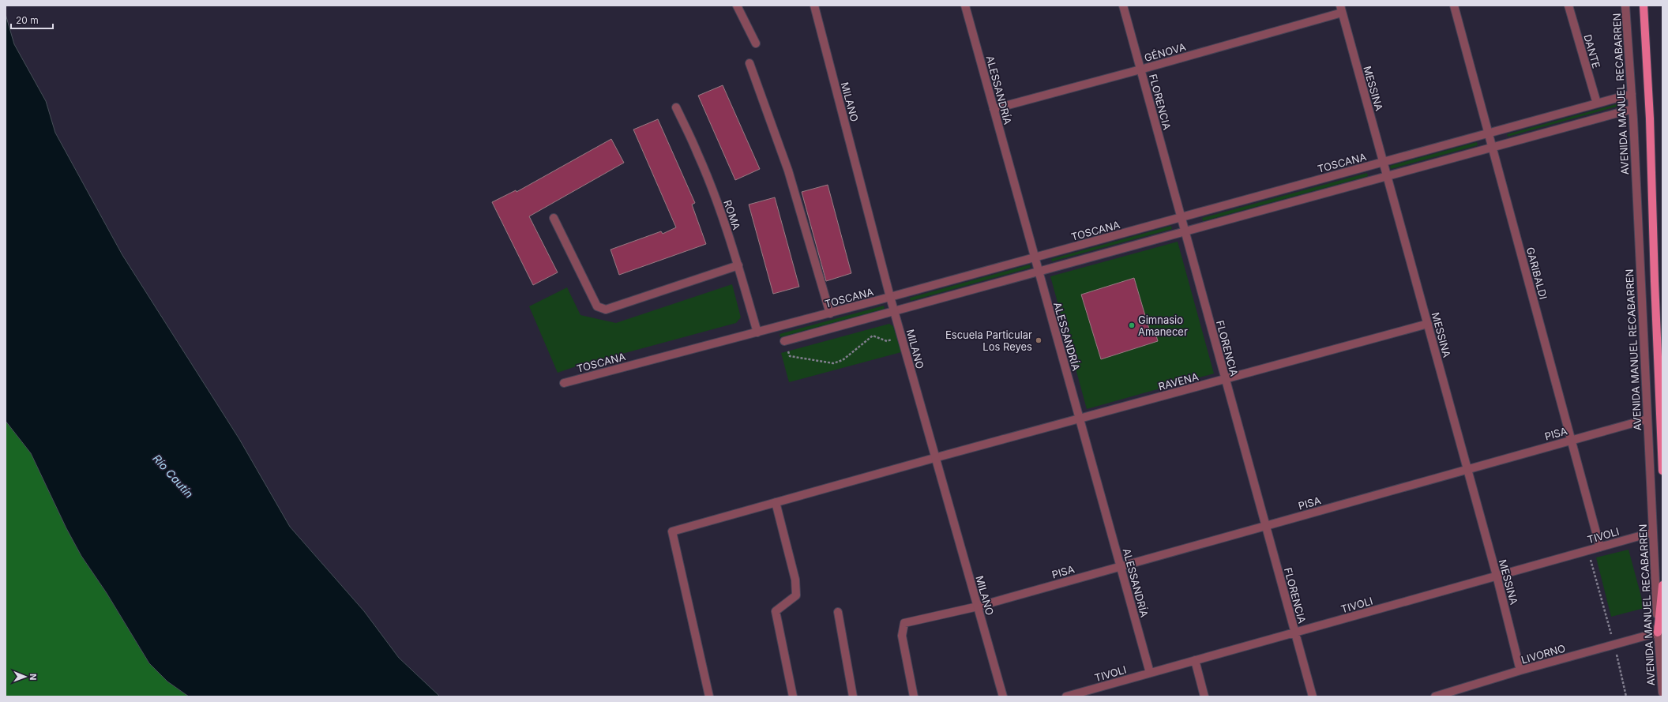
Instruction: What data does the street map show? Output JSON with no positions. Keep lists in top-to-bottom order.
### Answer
{
  "streets": {
    "street": [
      "DANTE",
      "GÉNOVA",
      "MESSINA",
      "ALESSANDRÍA",
      "AVENIDA MANUEL RECABARREN",
      "MILANO",
      "FLORENCIA",
      "TOSCANA",
      "ROMA",
      "GARIBALDI",
      "RAVENA",
      "PISA",
      "TIVOLI",
      "LIVORNO"
    ]
  },
  "crossings": [
    ["DANTE", "TOSCANA"],
    ["GÉNOVA", "MESSINA"],
    ["GÉNOVA", "ALESSANDRÍA"],
    ["GÉNOVA", "FLORENCIA"],
    ["MESSINA", "TOSCANA"],
    ["MESSINA", "RAVENA"],
    ["MESSINA", "PISA"],
    ["MESSINA", "TIVOLI"],
    ["MESSINA", "LIVORNO"],
    ["ALESSANDRÍA", "TOSCANA"],
    ["ALESSANDRÍA", "RAVENA"],
    ["ALESSANDRÍA", "PISA"],
    ["ALESSANDRÍA", "TIVOLI"],
    ["AVENIDA MANUEL RECABARREN", "TOSCANA"],
    ["AVENIDA MANUEL RECABARREN", "PISA"],
    ["AVENIDA MANUEL RECABARREN", "TIVOLI"],
    ["AVENIDA MANUEL RECABARREN", "LIVORNO"],
    ["MILANO", "TOSCANA"],
    ["MILANO", "RAVENA"],
    ["MILANO", "PISA"],
    ["FLORENCIA", "TOSCANA"],
    ["FLORENCIA", "RAVENA"],
    ["FLORENCIA", "PISA"],
    ["FLORENCIA", "TIVOLI"],
    ["TOSCANA", "ROMA"],
    ["TOSCANA", "GARIBALDI"],
    ["GARIBALDI", "PISA"],
    ["GARIBALDI", "TIVOLI"]
  ],
  "water": ["Río Cautín"],
  "places": ["Gimnasio Amanecer", "Escuela Particular Los Reyes"],
  "scale_bar": "20 m",
  "north": "right"
}
